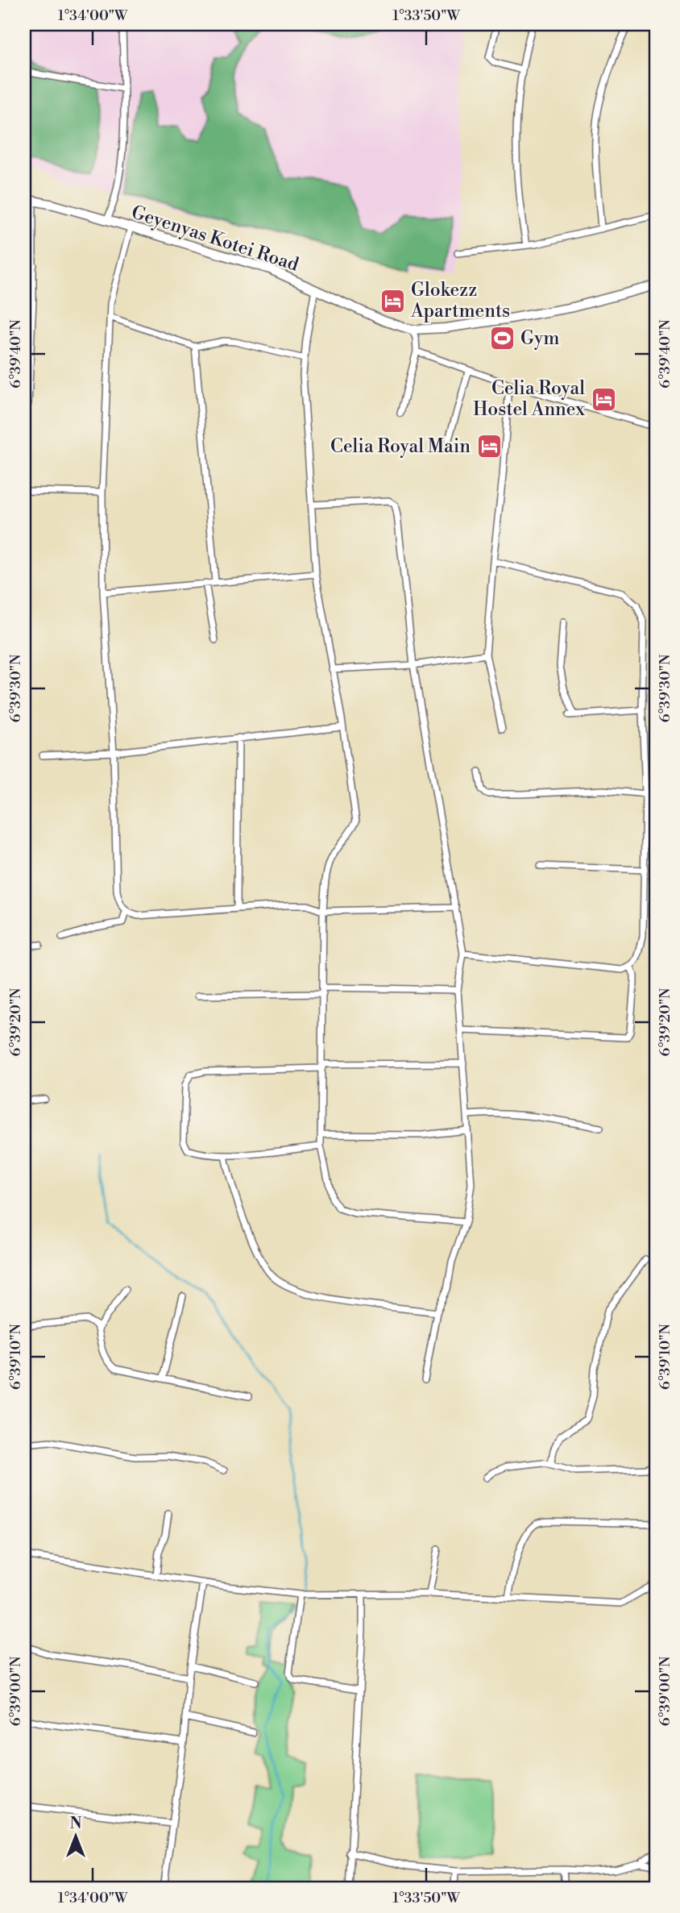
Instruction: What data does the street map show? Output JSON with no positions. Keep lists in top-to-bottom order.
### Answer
{
  "streets": {
    "street": ["Geyenyas Kotei Road"]
  },
  "places": {
    "hotel": ["Glokezz Apartments", "Celia Royal Hostel Annex", "Celia Royal Main"],
    "sports": ["Gym"]
  },
  "north": "top",
  "coordinates": [
    "1°34'00\"W",
    "1°33'50\"W",
    "6°39'40\"N",
    "6°39'30\"N",
    "6°39'20\"N",
    "6°39'10\"N",
    "6°39'00\"N"
  ]
}
